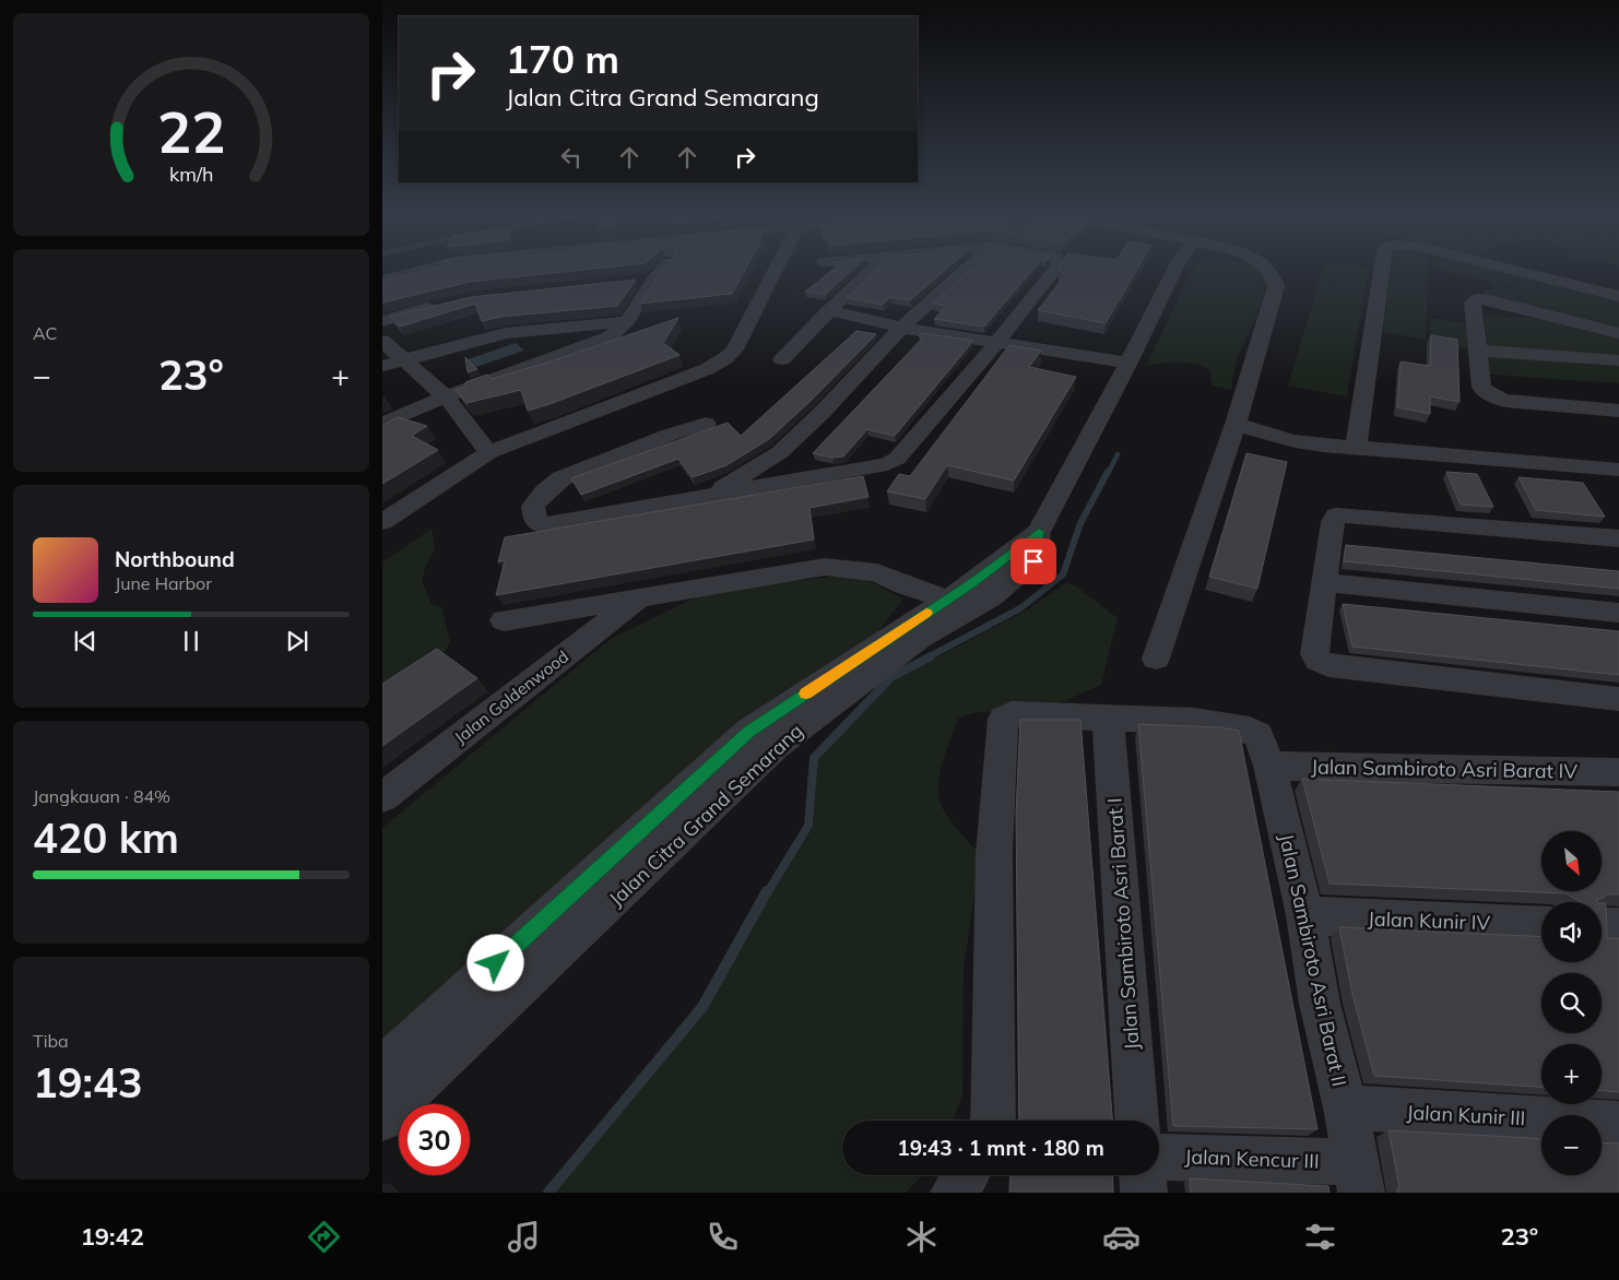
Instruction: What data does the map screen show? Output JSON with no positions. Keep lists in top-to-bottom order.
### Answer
{
  "streets": {
    "street": [
      "Jalan Goldenwood",
      "Jalan Sambiroto Asri Barat IV",
      "Jalan Citra Grand Semarang",
      "Jalan Kunir IV",
      "Jalan Sambiroto Asri Barat I",
      "Jalan Sambiroto Asri Barat II",
      "Jalan Kunir III",
      "Jalan Kencur III"
    ]
  },
  "crossings": [
    ["Jalan Goldenwood", "Jalan Citra Grand Semarang"],
    ["Jalan Sambiroto Asri Barat IV", "Jalan Sambiroto Asri Barat I"],
    ["Jalan Sambiroto Asri Barat IV", "Jalan Sambiroto Asri Barat II"],
    ["Jalan Kunir IV", "Jalan Sambiroto Asri Barat II"],
    ["Jalan Sambiroto Asri Barat II", "Jalan Kunir III"],
    ["Jalan Sambiroto Asri Barat II", "Jalan Kencur III"]
  ],
  "north": "bottom right",
  "page": {
    "turn": ["170 m", "Jalan Citra Grand Semarang"],
    "tile": [
      "AC",
      ["Jangkauan · 84%", "420 km"],
      ["Tiba", "19:43"]
    ],
    "heat": ["−", "23°", "+"],
    "song": ["Northbound", "June Harbor"],
    "map_buttons": ["+", "−"],
    "limit": "30",
    "trip": "19:43 · 1 mnt · 180 m",
    "tabs": ["19:42", "23°"],
    "gauge": ["22", "km/h"]
  }
}
